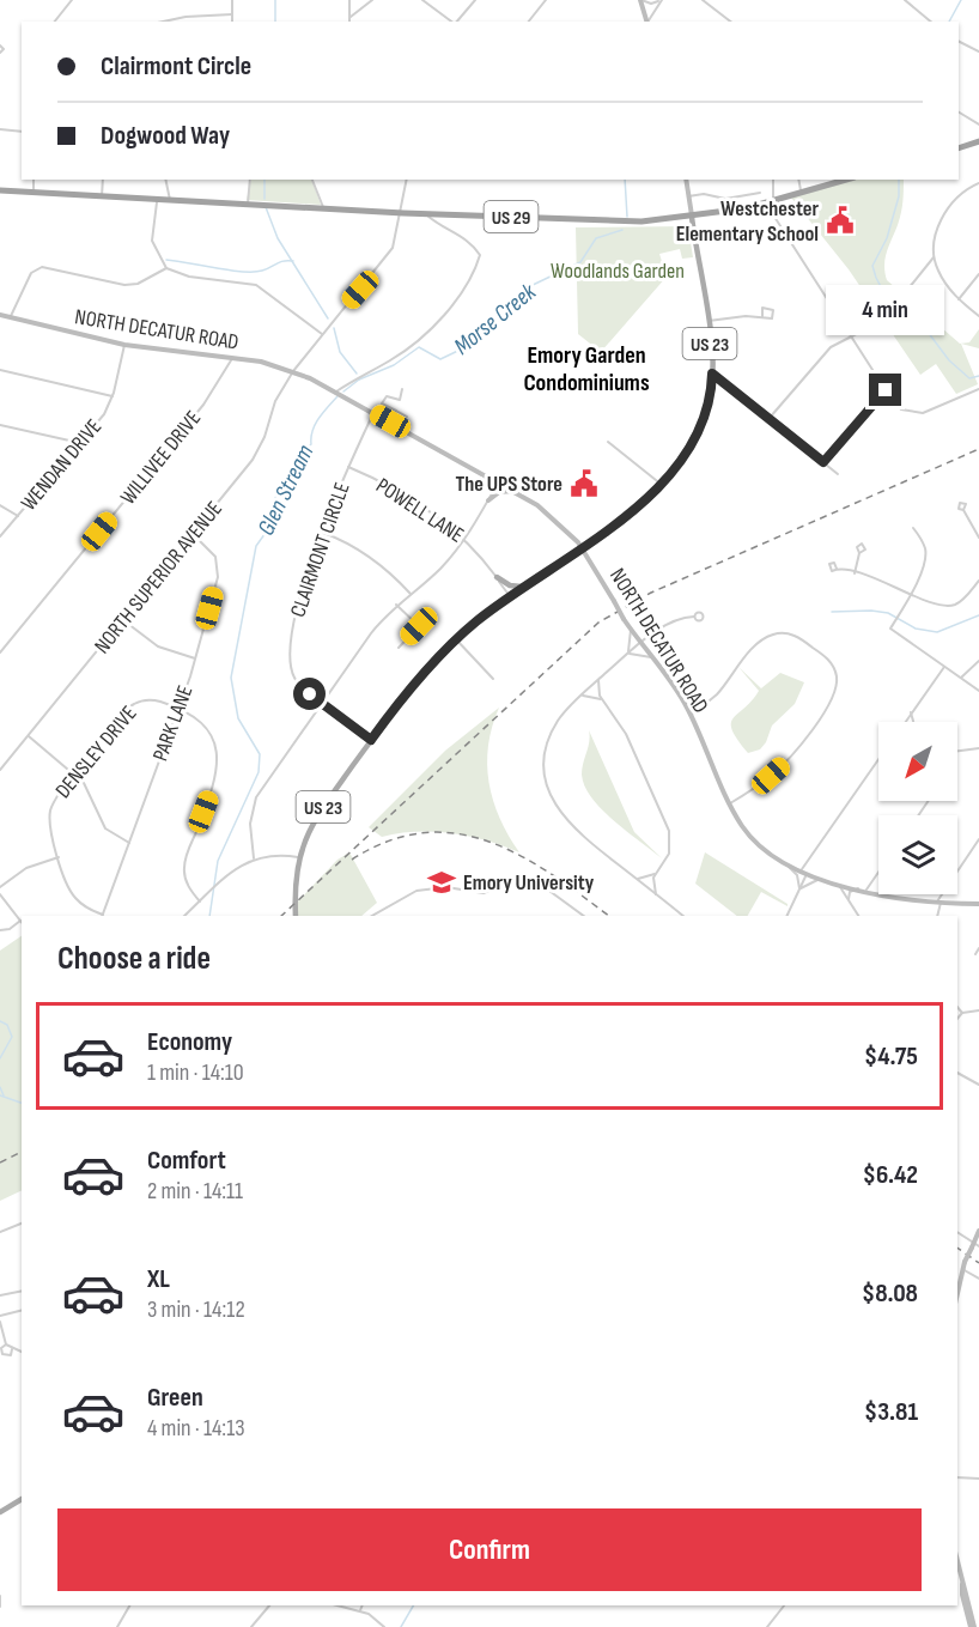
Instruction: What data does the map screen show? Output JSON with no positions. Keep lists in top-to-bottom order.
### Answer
{
  "streets": {
    "highway": ["US 29"],
    "main road": ["NORTH DECATUR ROAD", "US 23"],
    "street": [
      "WILLIVEE DRIVE",
      "WENDAN DRIVE",
      "POWELL LANE",
      "CLAIRMONT CIRCLE",
      "NORTH SUPERIOR AVENUE",
      "PARK LANE",
      "DENSLEY DRIVE"
    ]
  },
  "crossings": [
    ["US 29", "US 23"],
    ["US 29", "NORTH SUPERIOR AVENUE"],
    ["NORTH DECATUR ROAD", "US 23"],
    ["NORTH DECATUR ROAD", "WILLIVEE DRIVE"],
    ["NORTH DECATUR ROAD", "WENDAN DRIVE"],
    ["NORTH DECATUR ROAD", "CLAIRMONT CIRCLE"],
    ["NORTH DECATUR ROAD", "NORTH SUPERIOR AVENUE"],
    ["US 23", "POWELL LANE"],
    ["US 23", "CLAIRMONT CIRCLE"],
    ["POWELL LANE", "CLAIRMONT CIRCLE"],
    ["NORTH SUPERIOR AVENUE", "PARK LANE"],
    ["PARK LANE", "DENSLEY DRIVE"]
  ],
  "districts": ["Emory Garden Condominiums"],
  "water": ["Morse Creek", "Glen Stream"],
  "parks": ["Woodlands Garden"],
  "places": {
    "public building": ["Westchester Elementary School", "The UPS Store"],
    "school or university": ["Emory University"]
  },
  "north": "bottom left",
  "page": {
    "banner": ["Clairmont Circle", "Dogwood Way"],
    "bubble": "4 min",
    "heading": "Choose a ride",
    "list": [
      {
        "name": "Economy",
        "note": "1 min · 14:10",
        "value": "$4.75"
      },
      {
        "name": "Comfort",
        "note": "2 min · 14:11",
        "value": "$6.42"
      },
      {
        "name": "XL",
        "note": "3 min · 14:12",
        "value": "$8.08"
      },
      {
        "name": "Green",
        "note": "4 min · 14:13",
        "value": "$3.81"
      }
    ],
    "buttons": "Confirm"
  }
}
